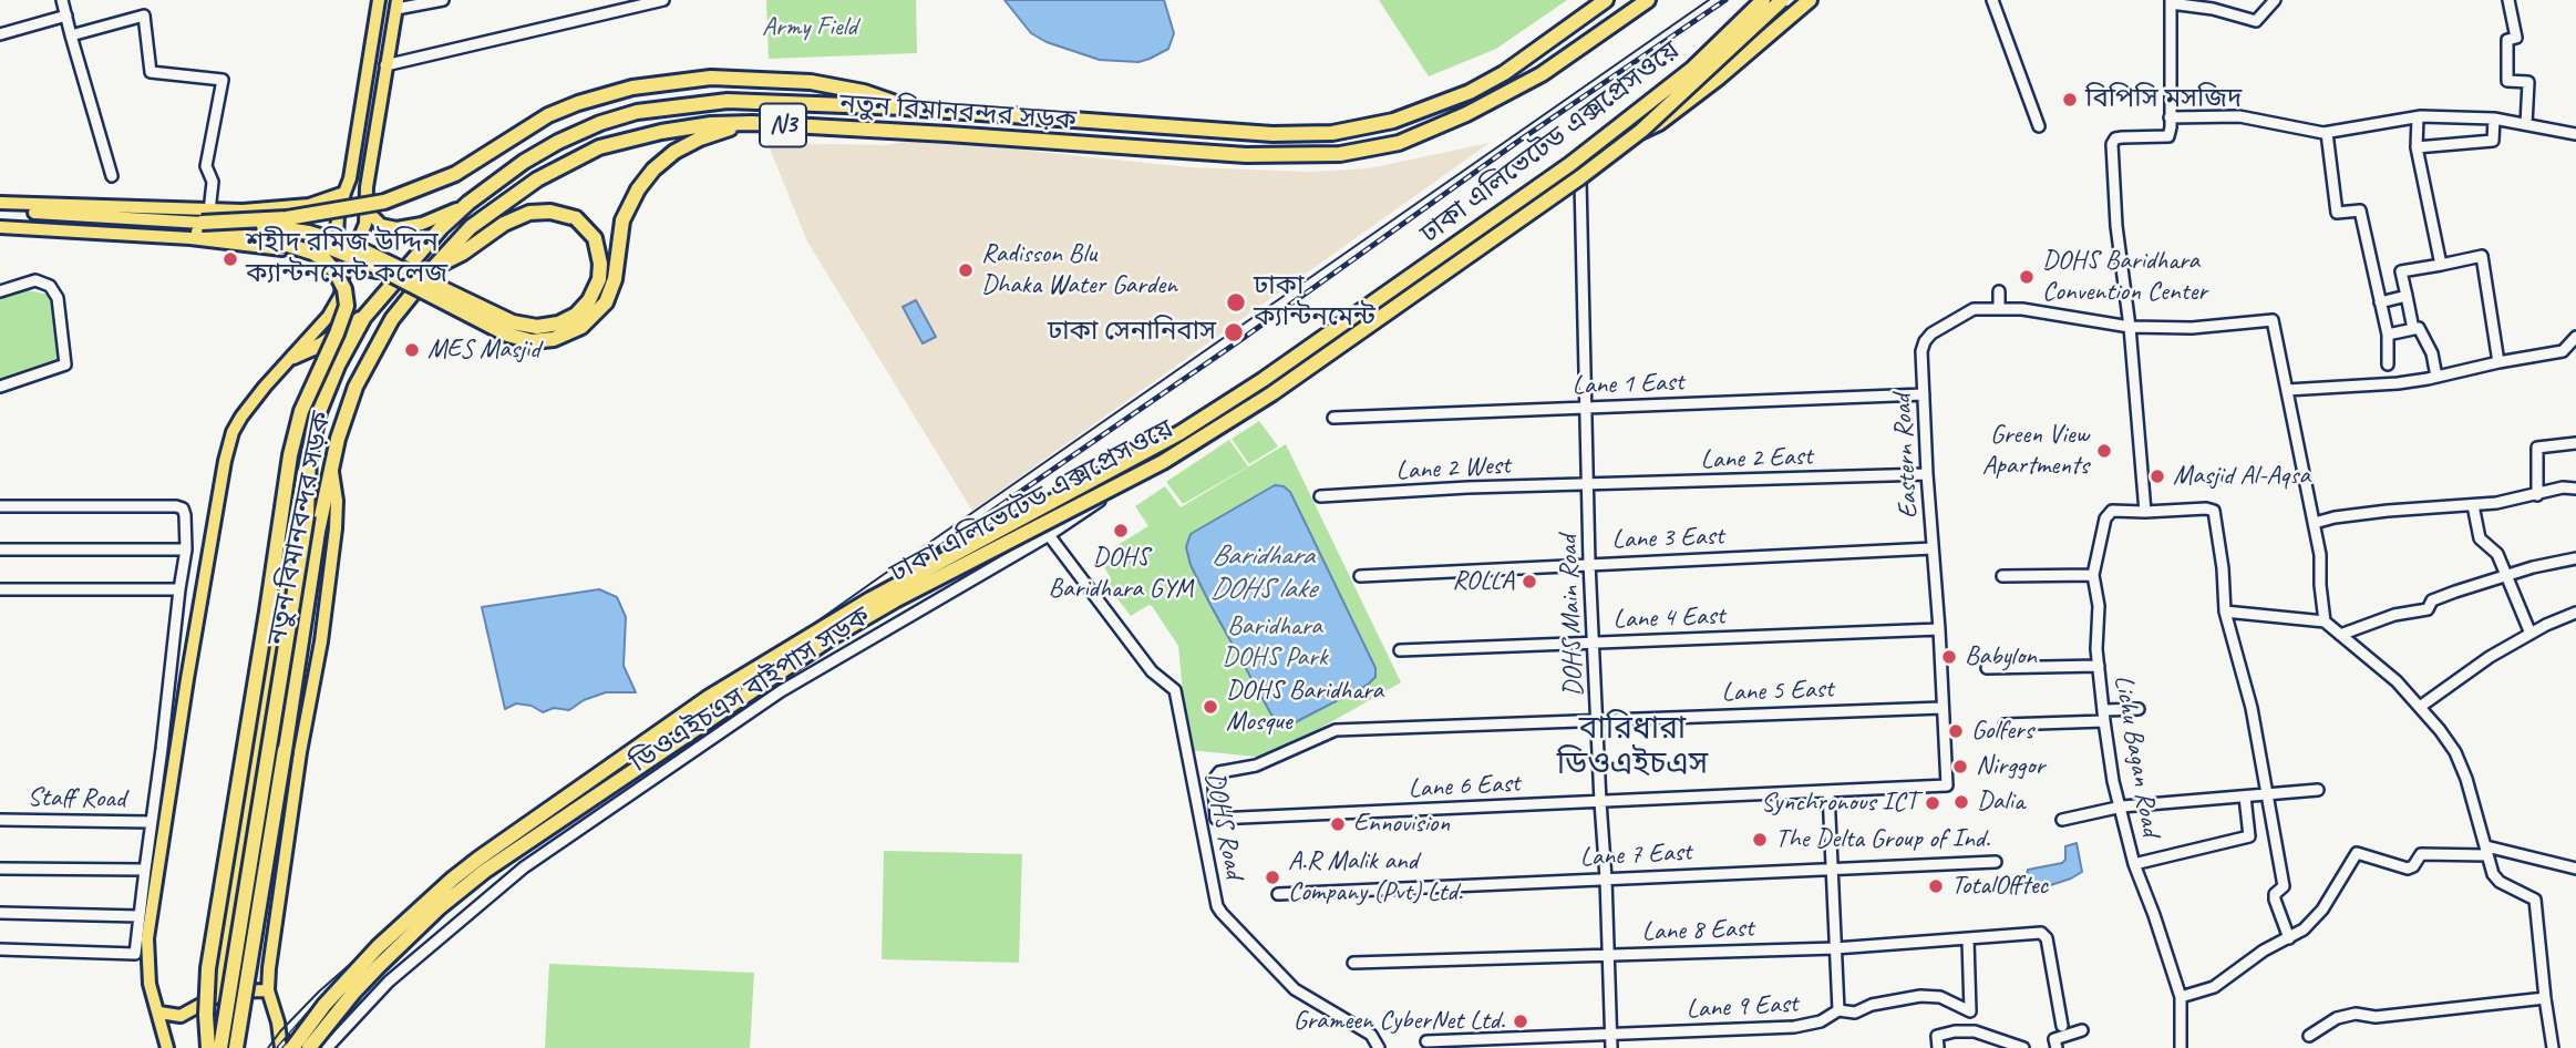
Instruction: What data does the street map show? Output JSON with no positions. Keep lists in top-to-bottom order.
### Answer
{
  "streets": {
    "highway": ["নতুন বিমানবন্দর সড়ক", "N3", "ঢাকা এলিভেটেড এক্সপ্রেসওয়ে"],
    "street": [
      "Lane 1 East",
      "Eastern Road",
      "Lane 2 East",
      "Lane 2 West",
      "Lane 3 East",
      "DOHS Main Road",
      "Lane 4 East",
      "ডিওএইচএস বাইপাস সড়ক",
      "Lane 5 East",
      "Lichu Bagan Road",
      "Lane 6 East",
      "Staff Road",
      "DOHS Road",
      "Lane 7 East",
      "Lane 8 East",
      "Lane 9 East"
    ]
  },
  "crossings": [
    ["Lane 1 East", "Eastern Road"],
    ["Lane 1 East", "DOHS Main Road"],
    ["Eastern Road", "Lane 2 East"],
    ["Eastern Road", "Lane 3 East"],
    ["Eastern Road", "Lane 4 East"],
    ["Eastern Road", "Lane 5 East"],
    ["Eastern Road", "Lane 6 East"],
    ["Lane 2 East", "Lane 2 West"],
    ["Lane 2 East", "DOHS Main Road"],
    ["Lane 2 West", "DOHS Main Road"],
    ["Lane 3 East", "DOHS Main Road"],
    ["DOHS Main Road", "Lane 4 East"],
    ["DOHS Main Road", "ডিওএইচএস বাইপাস সড়ক"],
    ["DOHS Main Road", "Lane 5 East"],
    ["DOHS Main Road", "Lane 6 East"],
    ["DOHS Main Road", "Lane 7 East"],
    ["DOHS Main Road", "Lane 8 East"],
    ["DOHS Main Road", "Lane 9 East"],
    ["ডিওএইচএস বাইপাস সড়ক", "DOHS Road"],
    ["Lane 5 East", "Lane 6 East"],
    ["Lane 6 East", "Lane 9 East"],
    ["Lane 7 East", "Lane 9 East"],
    ["Lane 8 East", "Lane 9 East"]
  ],
  "districts": ["বারিধারা ডিওএইচএস"],
  "water": ["Baridhara DOHS lake"],
  "parks": ["Army Field", "Baridhara DOHS Park"],
  "places": [
    "বিপিসি মসজিদ",
    "শহীদ রমিজ উদ্দিন ক্যান্টনমেন্ট কলেজ",
    "Radisson Blu Dhaka Water Garden",
    "DOHS Baridhara Convention Center",
    "ঢাকা ক্যান্টনমেন্ট",
    "ঢাকা সেনানিবাস",
    "MES Masjid",
    "Green View Apartments",
    "Masjid Al-Aqsa",
    "DOHS Baridhara GYM",
    "ROLLA",
    "Babylon",
    "DOHS Baridhara Mosque",
    "Golfers",
    "Nirggor",
    "Dalia",
    "Synchronous ICT",
    "Ennovision",
    "The Delta Group of Ind.",
    "A.R Malik and Company (Pvt) Ltd.",
    "TotalOfftec",
    "Grameen CyberNet Ltd."
  ]
}
